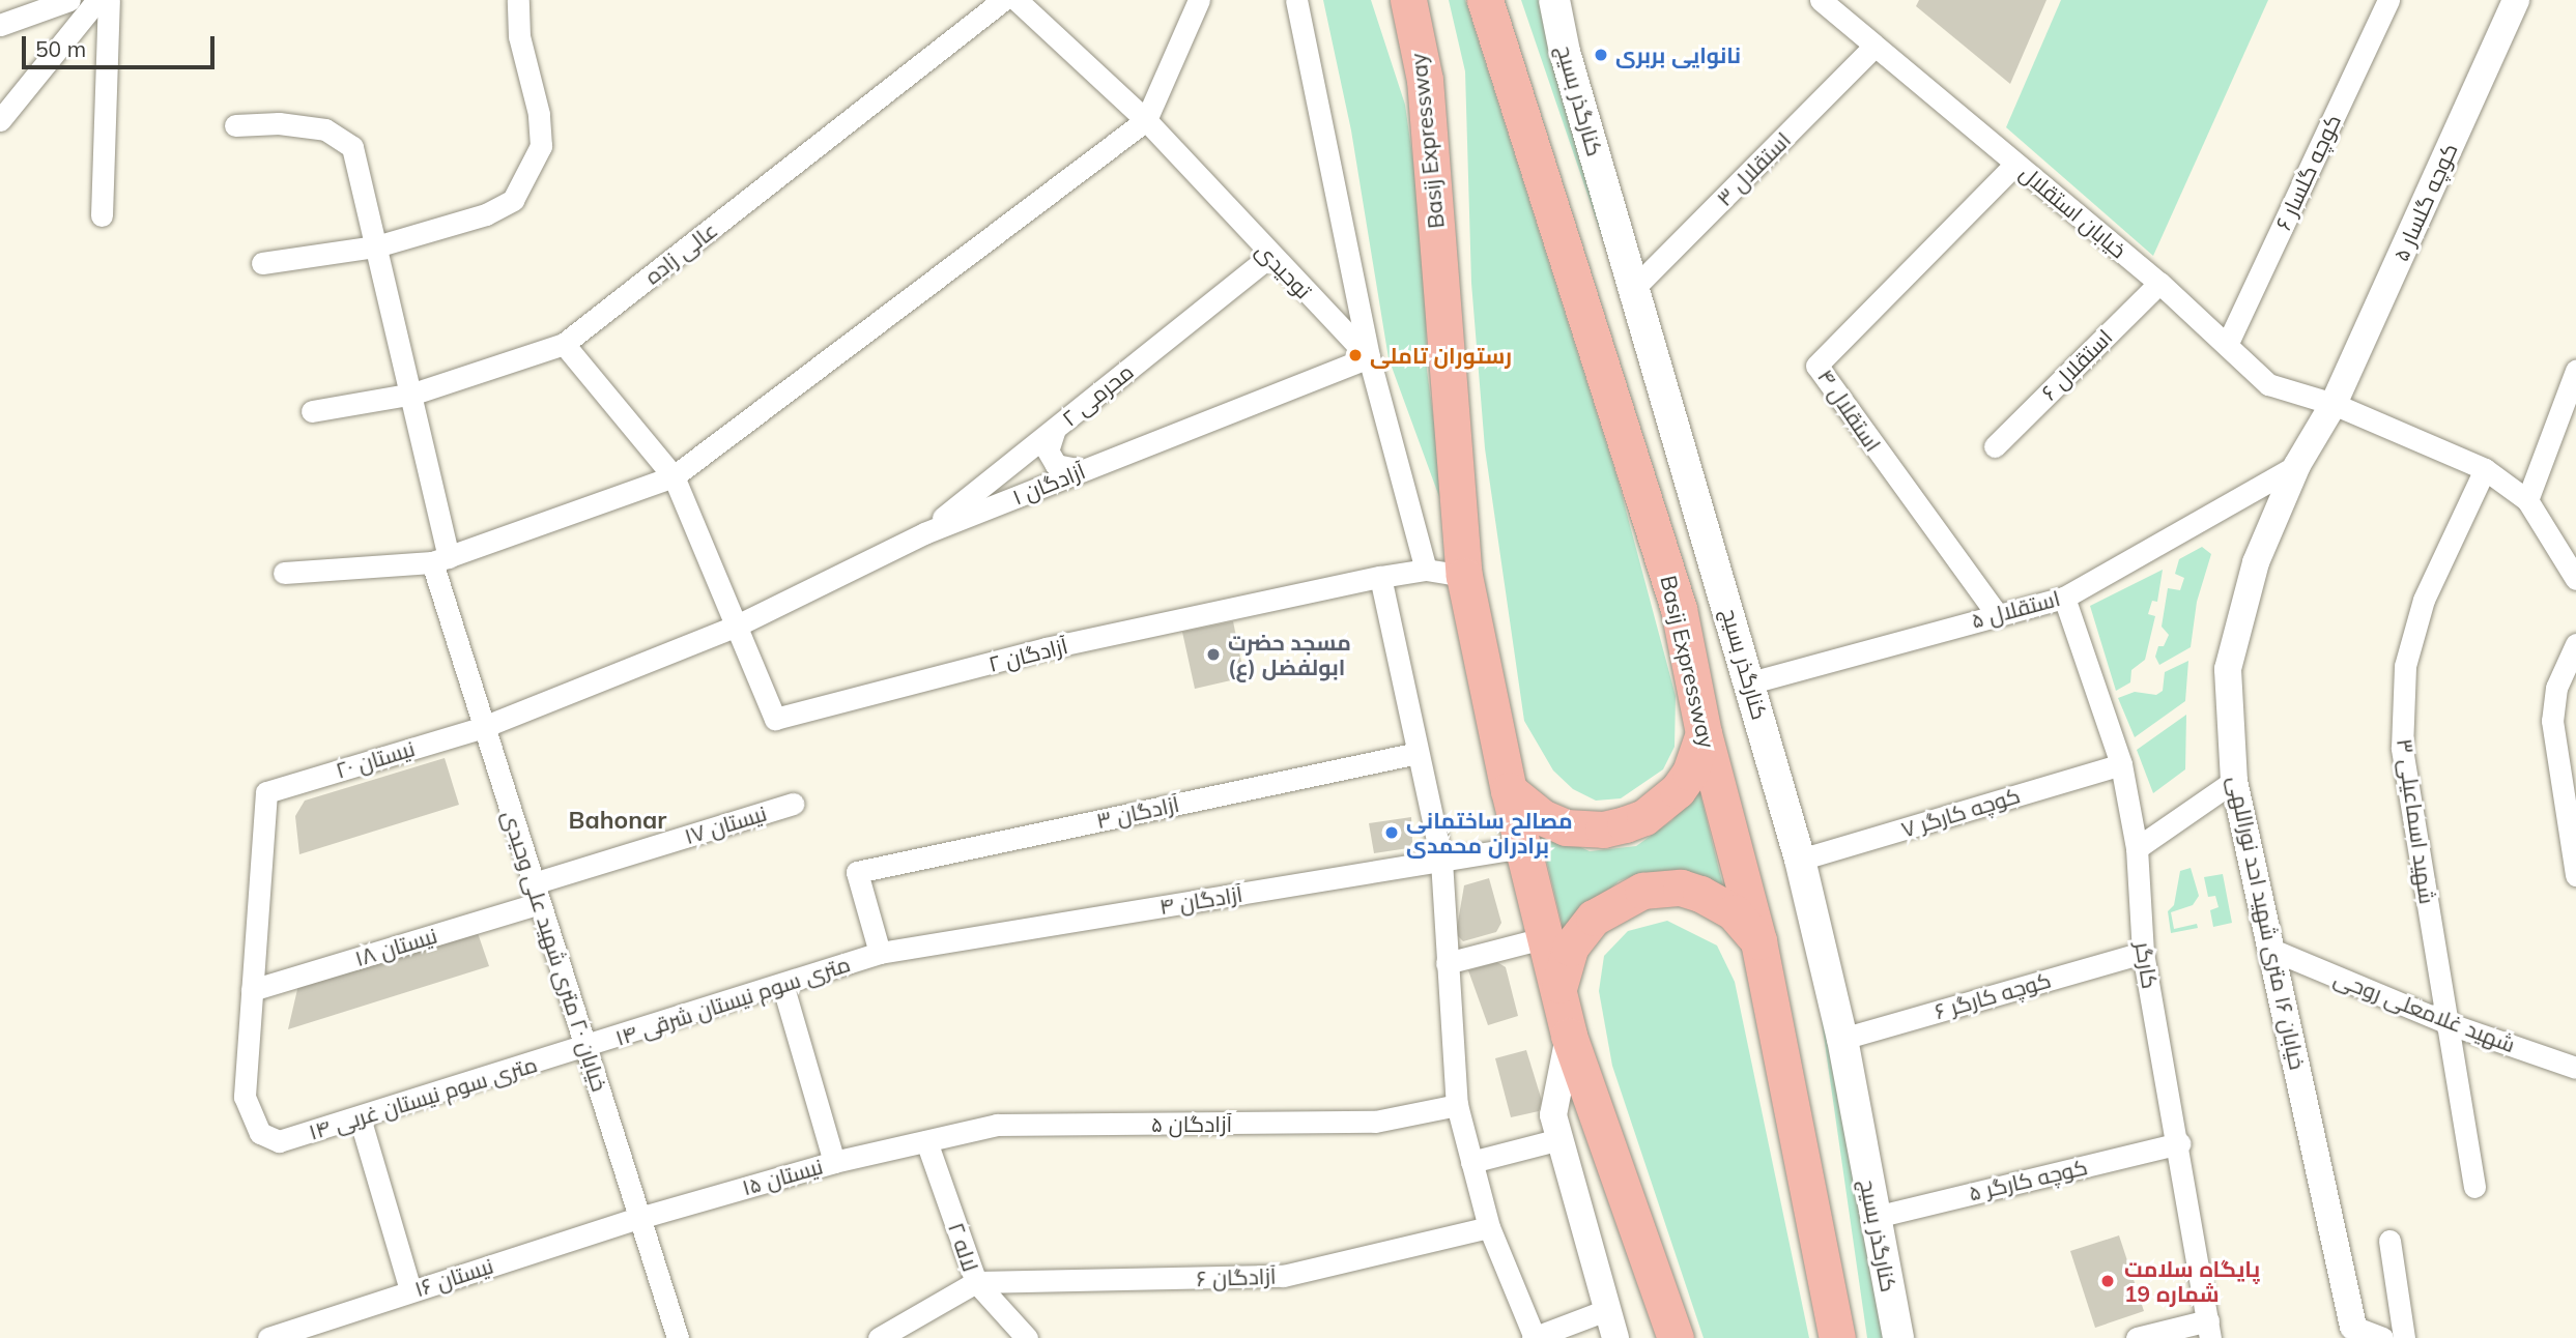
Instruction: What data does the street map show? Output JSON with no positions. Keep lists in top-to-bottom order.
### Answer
{
  "streets": {
    "highway": ["Basij Expressway"],
    "main road": ["کنارگذر بسیج"],
    "street": [
      "استقلال ۳",
      "کوچه گلسار ۶",
      "کوچه گلسار ۵",
      "خیابان استقلال",
      "عالی زاده",
      "توحیدی",
      "استقلال ۶",
      "محرمی ۲",
      "استقلال ۴",
      "آزادگان ۱",
      "استقلال ۵",
      "آزادگان ۲",
      "نیستان ۲۰",
      "آزادگان ۳",
      "کوچه کارگر ۷",
      "شهید اسماعیلی ۳",
      "نیستان ۱۷",
      "آزادگان ۴",
      "خیابان ۱۶ متری شهید احد نوراللهی",
      "نیستان ۱۸",
      "خیابان ۲۰ متری شهید علی وحیدی",
      "کارگر",
      "کوچه کارگر ۶",
      "۱۴ متری سوم نیستان شرقی",
      "شهید غلامعلی روحی",
      "۱۴ متری سوم نیستان غربی",
      "آزادگان ۵",
      "نیستان ۱۵",
      "کوچه کارگر ۵",
      "لاله ۲",
      "نیستان ۱۶",
      "آزادگان ۶"
    ]
  },
  "crossings": [
    ["کنارگذر بسیج", "استقلال ۳"],
    ["کنارگذر بسیج", "استقلال ۵"],
    ["کنارگذر بسیج", "کوچه کارگر ۷"],
    ["کنارگذر بسیج", "کوچه کارگر ۶"],
    ["کنارگذر بسیج", "کوچه کارگر ۵"],
    ["Basij Expressway", "آزادگان ۴"],
    ["استقلال ۳", "خیابان استقلال"],
    ["کوچه گلسار ۶", "خیابان استقلال"],
    ["کوچه گلسار ۵", "خیابان استقلال"],
    ["کوچه گلسار ۵", "خیابان ۱۶ متری شهید احد نوراللهی"],
    ["خیابان استقلال", "استقلال ۶"],
    ["خیابان استقلال", "استقلال ۴"],
    ["خیابان استقلال", "شهید اسماعیلی ۳"],
    ["خیابان استقلال", "خیابان ۱۶ متری شهید احد نوراللهی"],
    ["عالی زاده", "خیابان ۲۰ متری شهید علی وحیدی"],
    ["توحیدی", "محرمی ۲"],
    ["توحیدی", "آزادگان ۱"],
    ["محرمی ۲", "آزادگان ۱"],
    ["استقلال ۴", "استقلال ۵"],
    ["آزادگان ۱", "آزادگان ۲"],
    ["آزادگان ۱", "نیستان ۲۰"],
    ["استقلال ۵", "خیابان ۱۶ متری شهید احد نوراللهی"],
    ["استقلال ۵", "کارگر"],
    ["آزادگان ۲", "نیستان ۲۰"],
    ["نیستان ۲۰", "نیستان ۱۸"],
    ["نیستان ۲۰", "خیابان ۲۰ متری شهید علی وحیدی"],
    ["نیستان ۲۰", "۱۴ متری سوم نیستان غربی"],
    ["آزادگان ۳", "آزادگان ۴"],
    ["آزادگان ۳", "۱۴ متری سوم نیستان شرقی"],
    ["کوچه کارگر ۷", "کارگر"],
    ["شهید اسماعیلی ۳", "شهید غلامعلی روحی"],
    ["نیستان ۱۷", "نیستان ۱۸"],
    ["نیستان ۱۷", "خیابان ۲۰ متری شهید علی وحیدی"],
    ["آزادگان ۴", "۱۴ متری سوم نیستان شرقی"],
    ["خیابان ۱۶ متری شهید احد نوراللهی", "شهید غلامعلی روحی"],
    ["نیستان ۱۸", "خیابان ۲۰ متری شهید علی وحیدی"],
    ["نیستان ۱۸", "۱۴ متری سوم نیستان غربی"],
    ["خیابان ۲۰ متری شهید علی وحیدی", "۱۴ متری سوم نیستان شرقی"],
    ["خیابان ۲۰ متری شهید علی وحیدی", "۱۴ متری سوم نیستان غربی"],
    ["خیابان ۲۰ متری شهید علی وحیدی", "نیستان ۱۵"],
    ["خیابان ۲۰ متری شهید علی وحیدی", "نیستان ۱۶"],
    ["کارگر", "کوچه کارگر ۶"],
    ["کارگر", "کوچه کارگر ۵"],
    ["۱۴ متری سوم نیستان شرقی", "۱۴ متری سوم نیستان غربی"],
    ["آزادگان ۵", "نیستان ۱۵"],
    ["آزادگان ۵", "لاله ۲"],
    ["نیستان ۱۵", "لاله ۲"],
    ["نیستان ۱۵", "نیستان ۱۶"],
    ["لاله ۲", "آزادگان ۶"]
  ],
  "districts": ["Bahonar"],
  "places": [
    "نانوایی بربری",
    "رستوران تاملی",
    "مسجد حضرت ابولفضل (ع)",
    "مصالح ساختمانی برادران محمدی",
    "پایگاه سلامت شماره 19"
  ],
  "scale_bar": "50 m"
}
